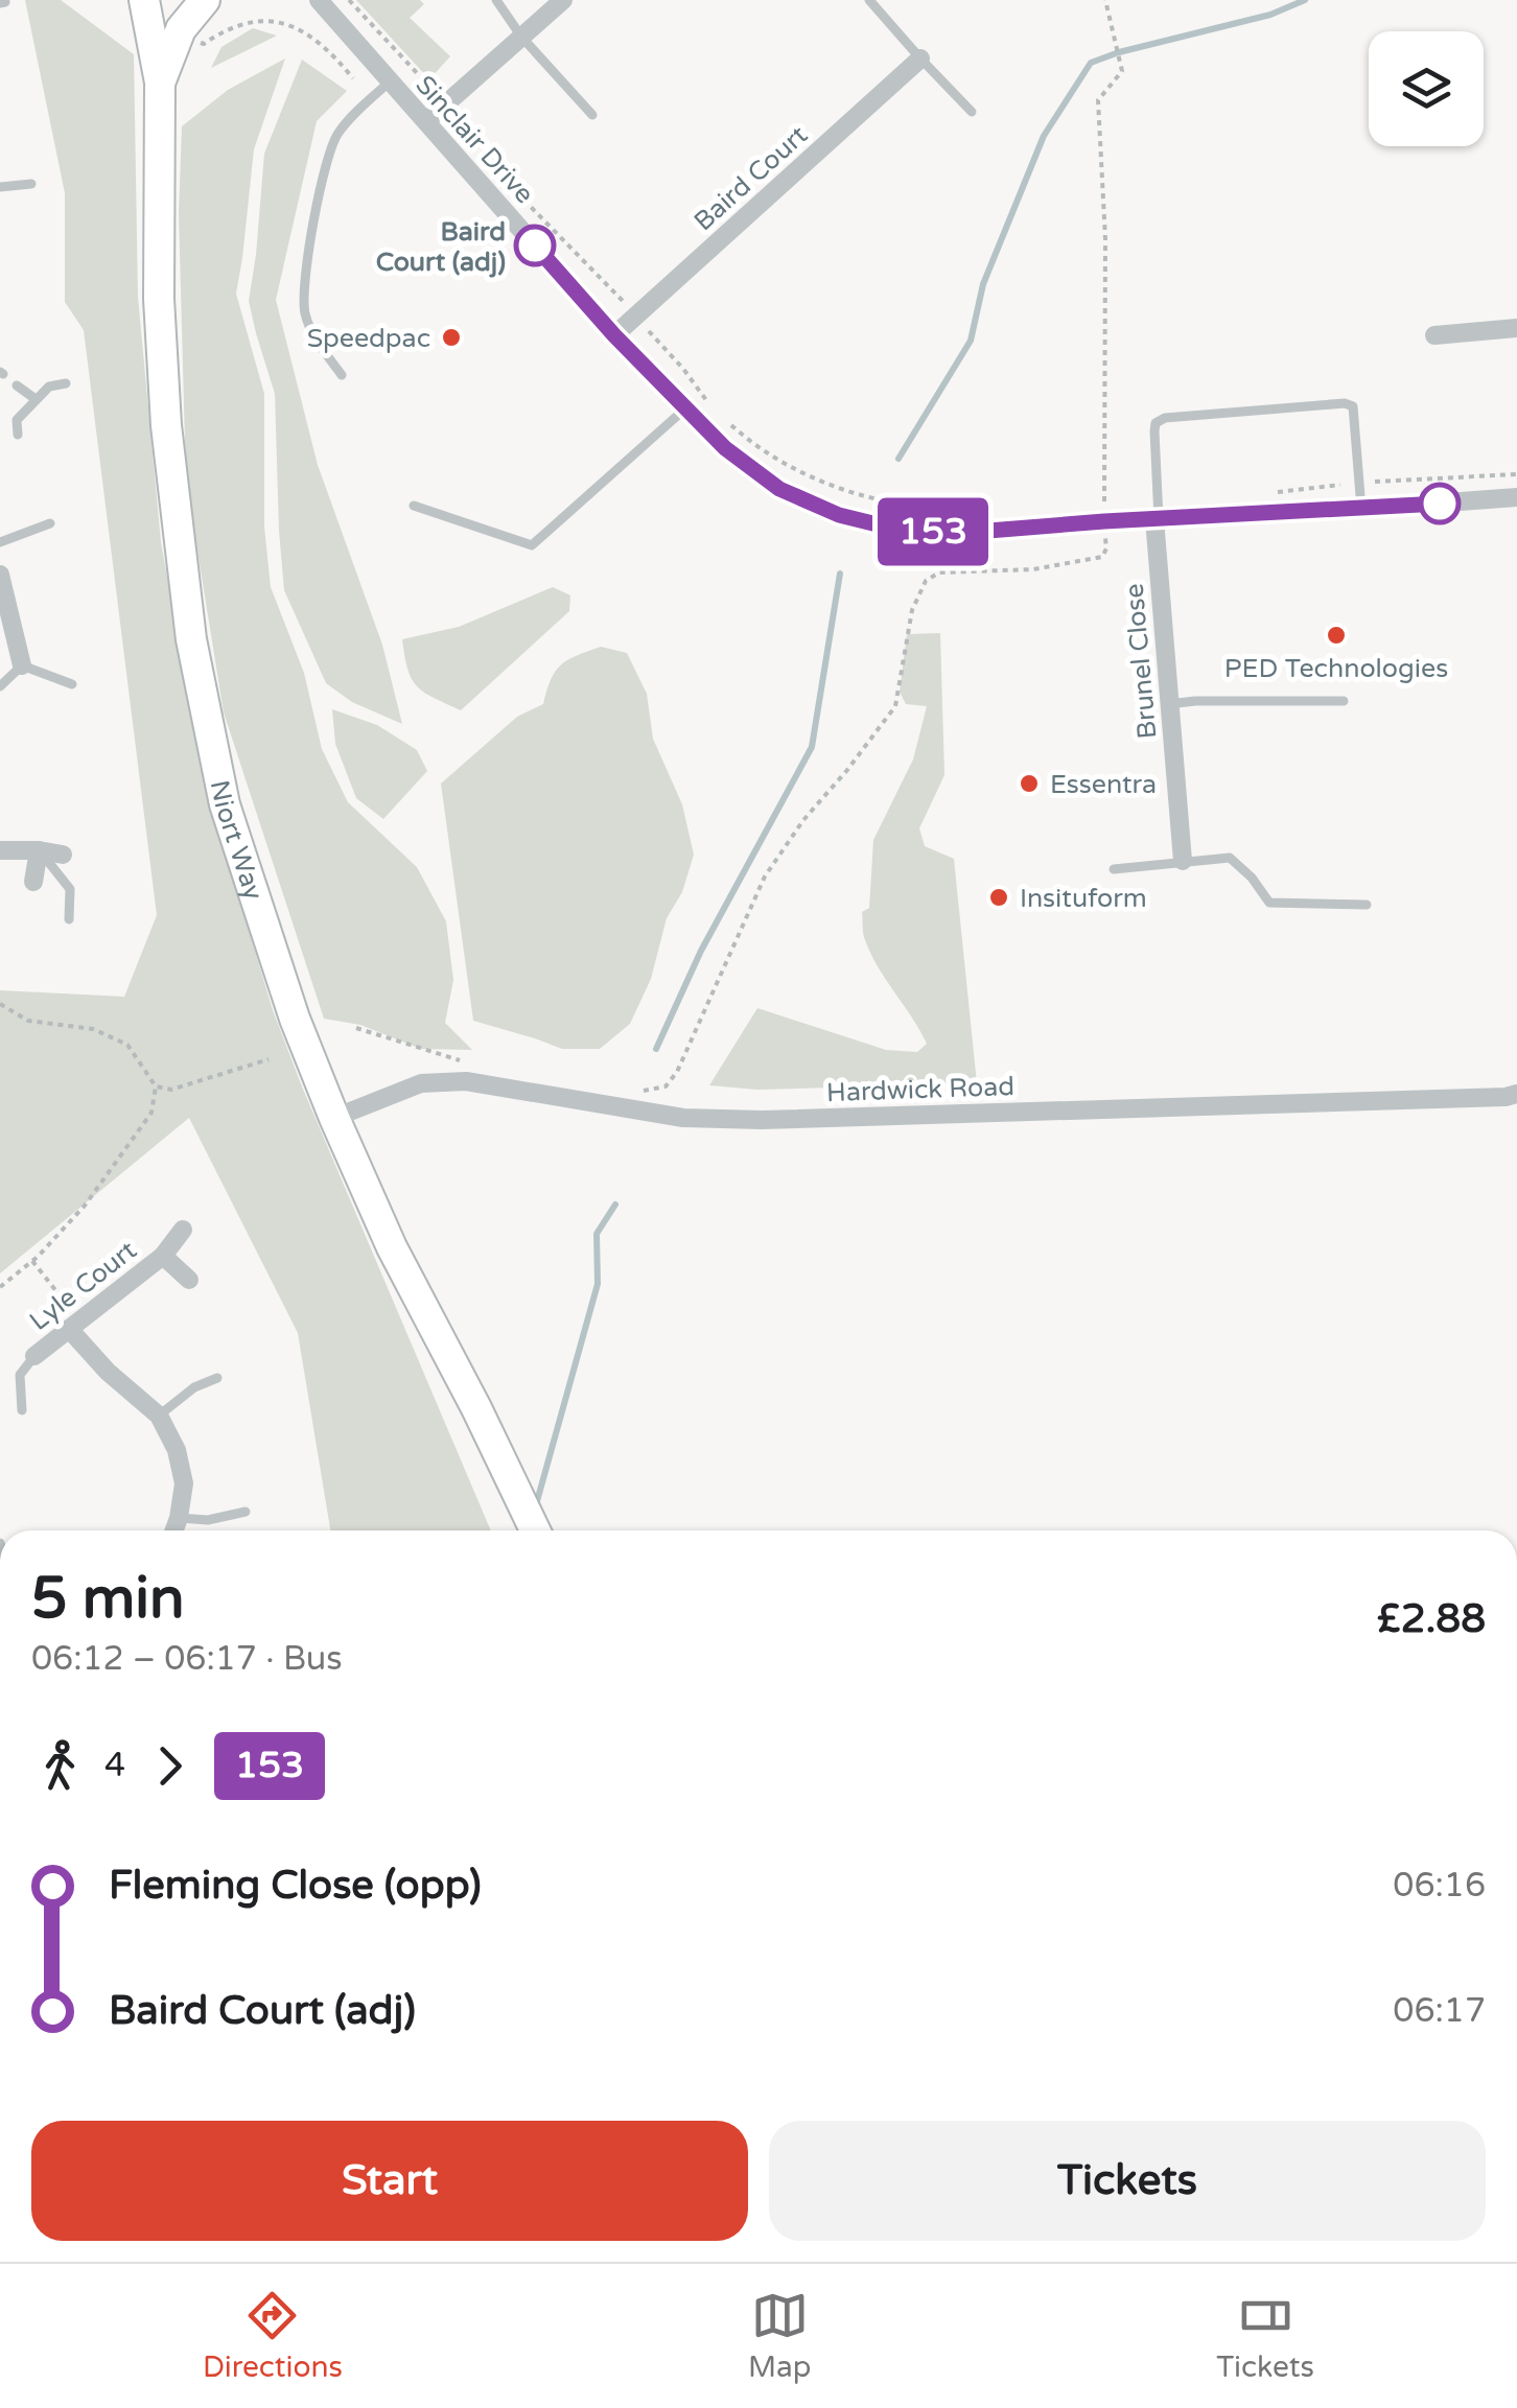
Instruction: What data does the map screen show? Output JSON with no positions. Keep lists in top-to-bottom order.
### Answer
{
  "streets": {
    "highway": ["Niort Way"],
    "street": [
      "Sinclair Drive",
      "Baird Court",
      "Brunel Close",
      "Hardwick Road",
      "Lyle Court"
    ]
  },
  "crossings": [
    ["Sinclair Drive", "Baird Court"],
    ["Sinclair Drive", "Brunel Close"],
    ["Niort Way", "Hardwick Road"]
  ],
  "places": [
    "Baird Court (adj)",
    "Speedpac",
    "PED Technologies",
    "Essentra",
    "Insituform"
  ],
  "lines": ["bus line 153"],
  "page": {
    "on_map": "153",
    "heading": ["5 min", "06:12 – 06:17 · Bus", "£2.88"],
    "legs": ["4", "153"],
    "list": [
      {
        "name": "Fleming Close (opp)",
        "value": "06:16"
      },
      {
        "name": "Baird Court (adj)",
        "value": "06:17"
      }
    ],
    "buttons": ["Start", "Tickets"],
    "tabs": ["Directions", "Map", "Tickets"]
  }
}
